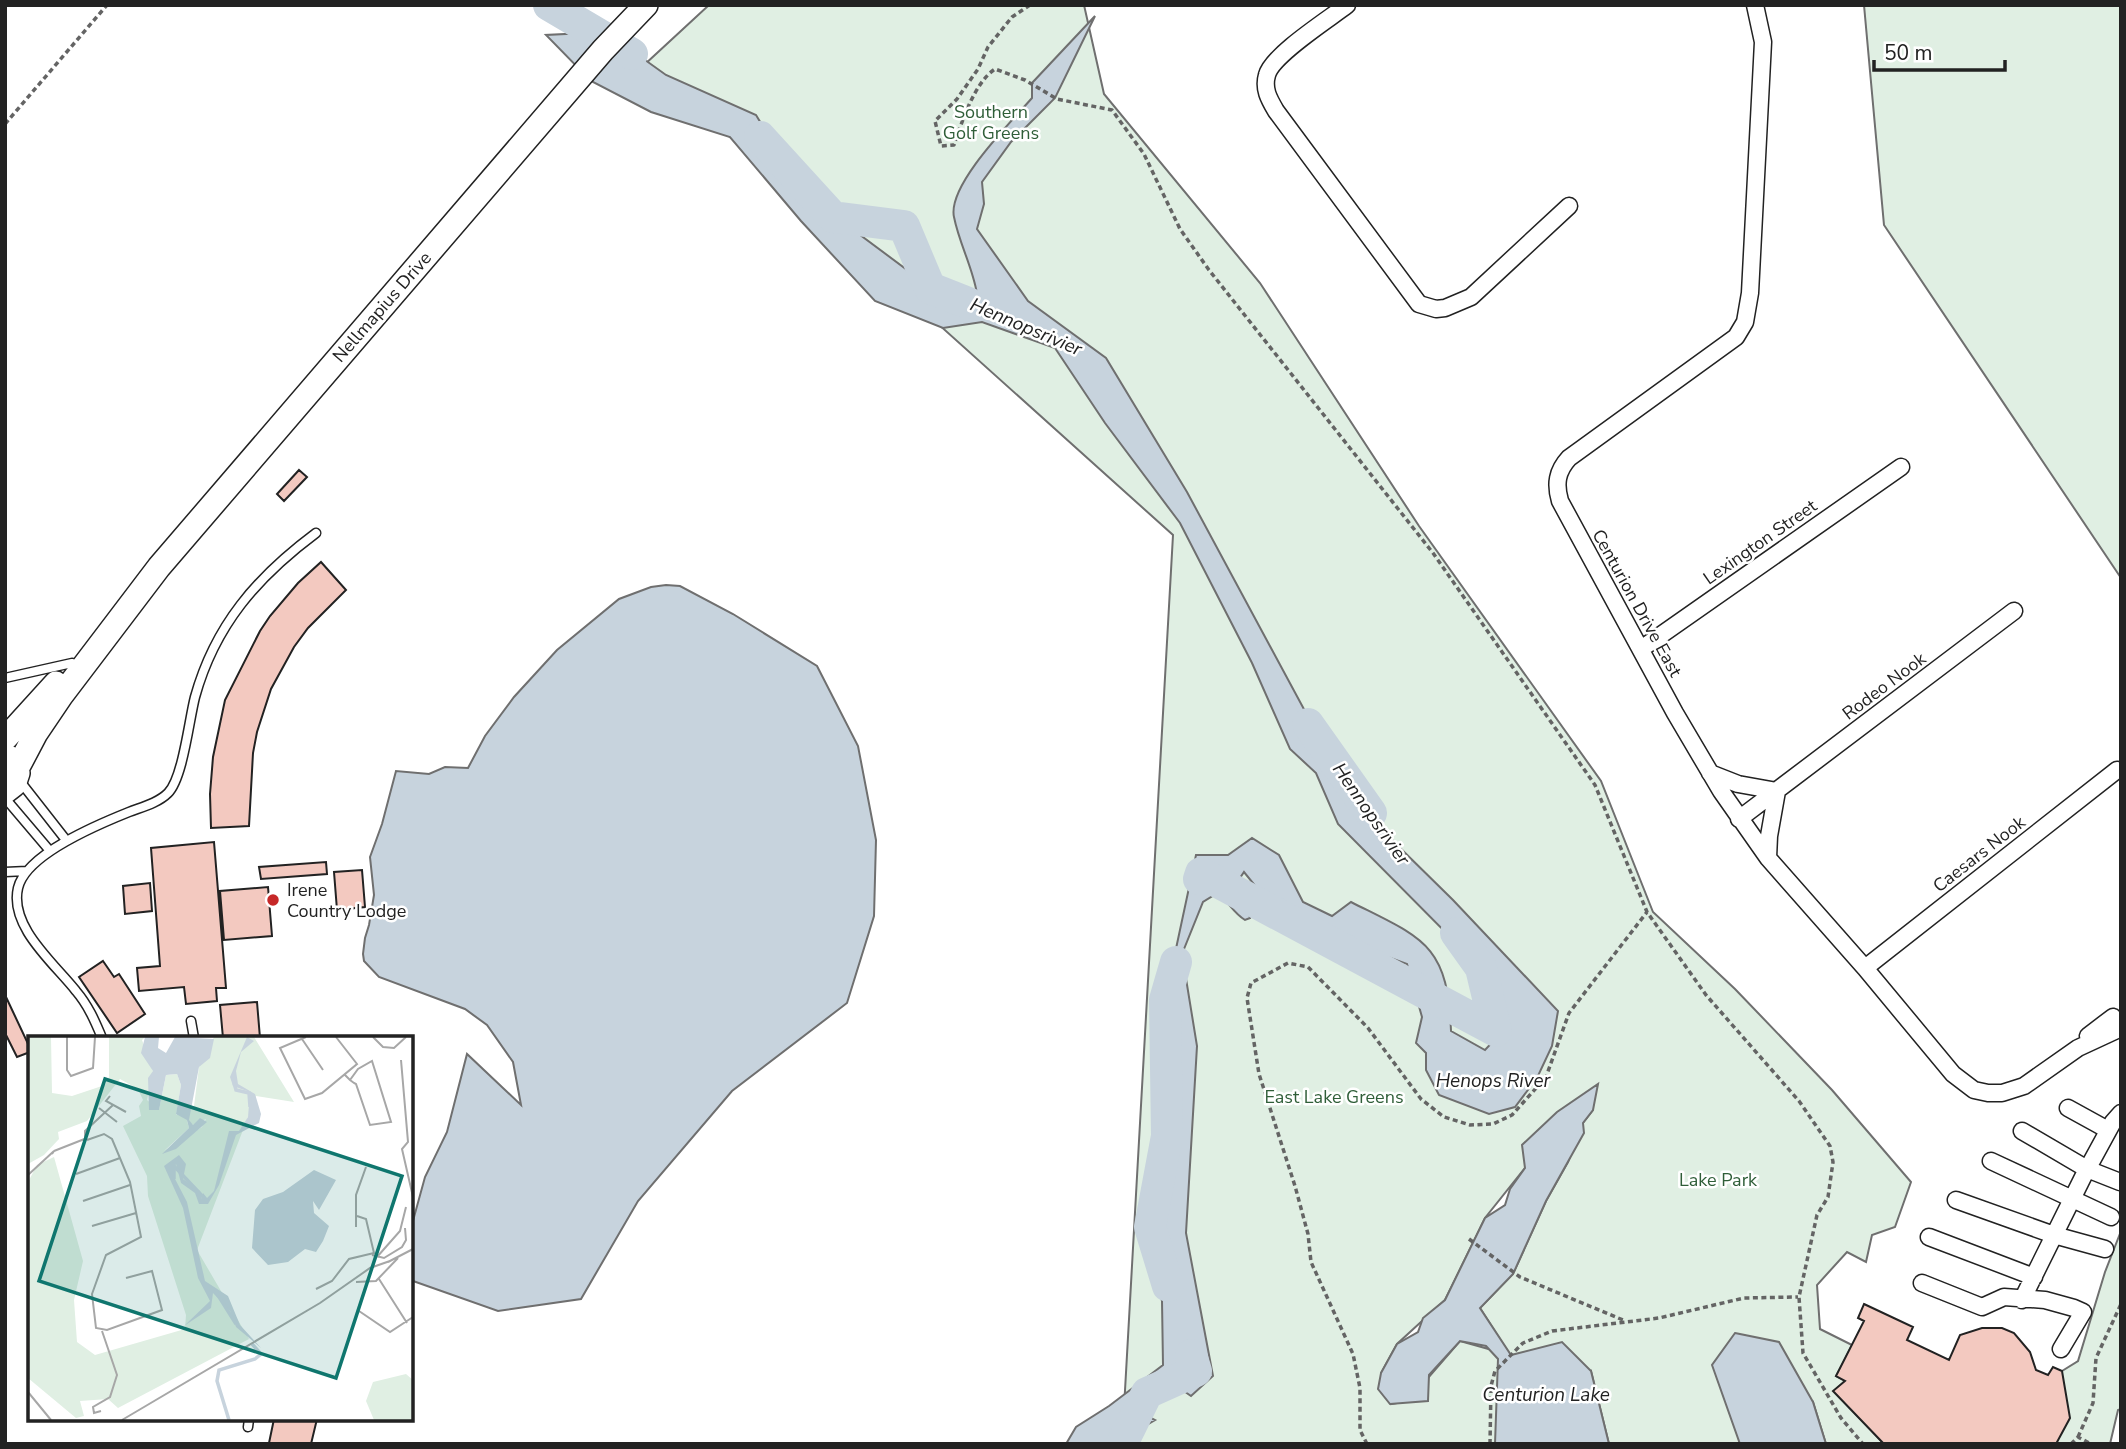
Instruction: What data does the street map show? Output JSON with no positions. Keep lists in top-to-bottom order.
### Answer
{
  "streets": {
    "main road": ["Nellmapius Drive"],
    "street": [
      "Lexington Street",
      "Centurion Drive East",
      "Rodeo Nook",
      "Caesars Nook"
    ]
  },
  "crossings": [
    ["Lexington Street", "Centurion Drive East"],
    ["Centurion Drive East", "Rodeo Nook"],
    ["Centurion Drive East", "Caesars Nook"]
  ],
  "water": ["Hennopsrivier", "Henops River", "Centurion Lake"],
  "parks": ["Southern Golf Greens", "East Lake Greens", "Lake Park"],
  "places": ["Irene Country Lodge"],
  "scale_bar": "50 m"
}
